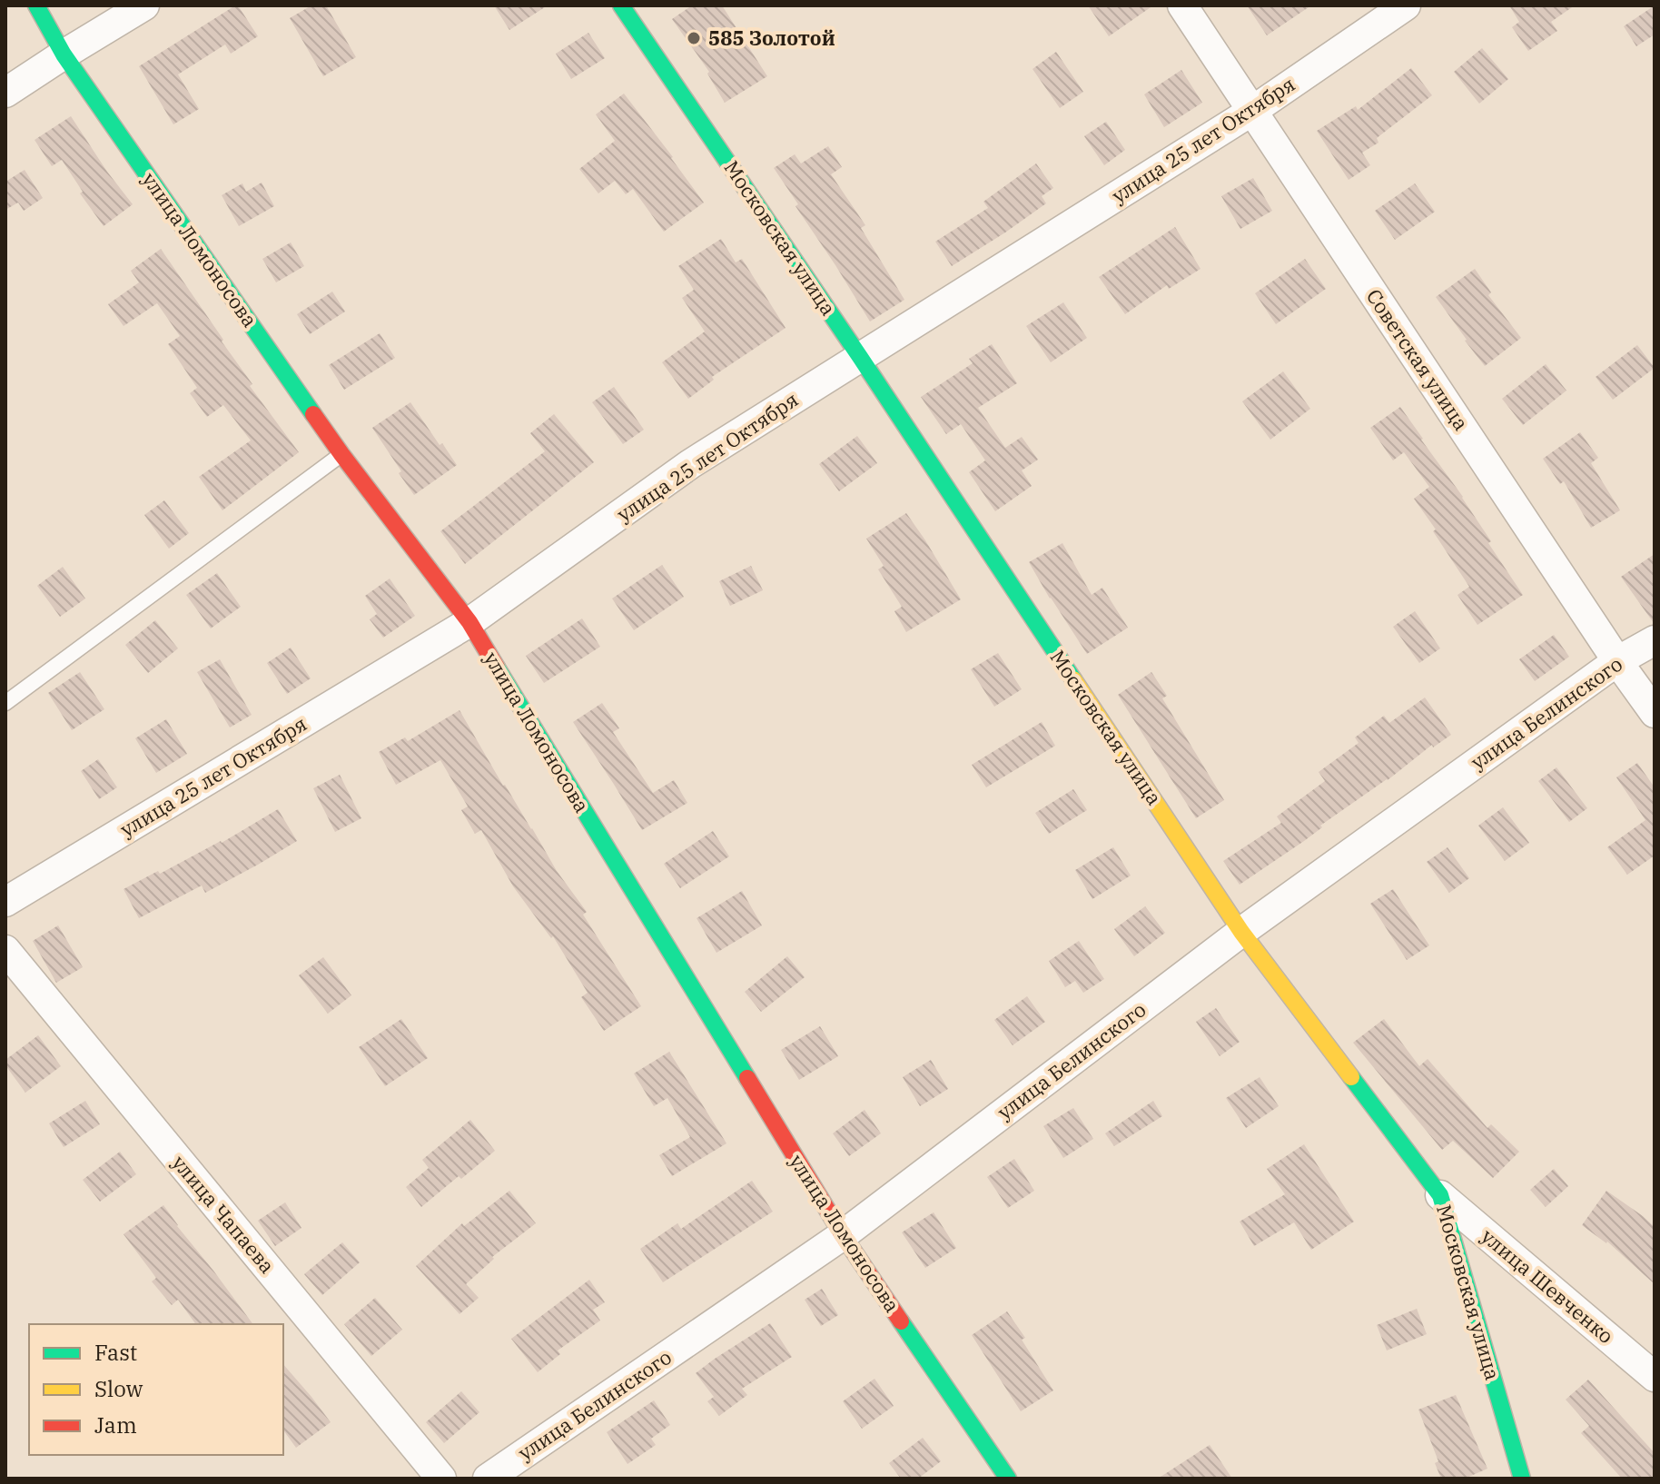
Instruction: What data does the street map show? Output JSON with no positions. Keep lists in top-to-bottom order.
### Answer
{
  "streets": {
    "street": [
      "улица 25 лет Октября",
      "Московская улица",
      "улица Ломоносова",
      "Советская улица",
      "улица Белинского",
      "улица Чапаева",
      "улица Шевченко"
    ]
  },
  "crossings": [
    ["улица 25 лет Октября", "Московская улица"],
    ["улица 25 лет Октября", "улица Ломоносова"],
    ["улица 25 лет Октября", "Советская улица"],
    ["Московская улица", "улица Белинского"],
    ["Московская улица", "улица Шевченко"],
    ["улица Ломоносова", "улица Белинского"],
    ["Советская улица", "улица Белинского"]
  ],
  "places": ["585 Золотой"],
  "legend": ["Fast", "Slow", "Jam"]
}
